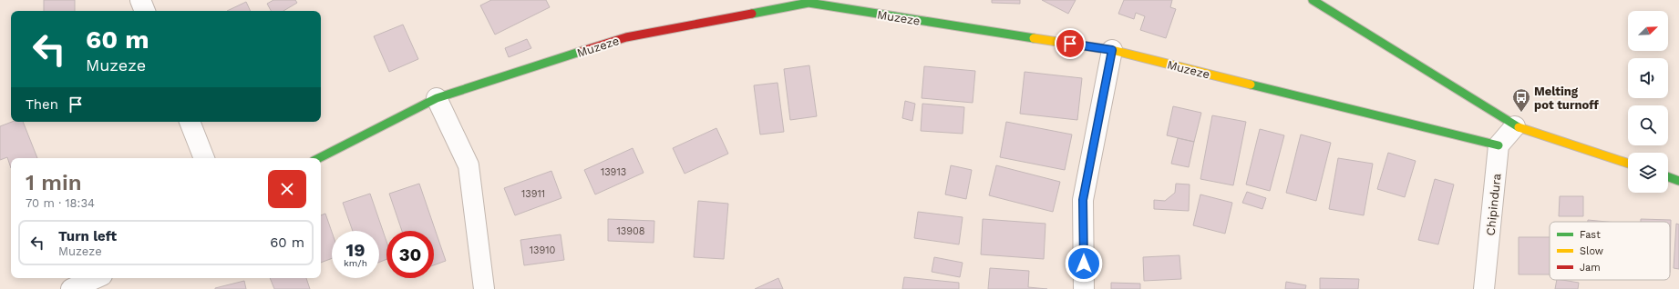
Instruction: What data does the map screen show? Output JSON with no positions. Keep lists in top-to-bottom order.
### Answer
{
  "streets": {
    "street": ["Muzeze", "Chipindura"]
  },
  "crossings": [
    ["Muzeze", "Chipindura"]
  ],
  "places": {
    "bus stop": ["Melting pot turnoff"]
  },
  "house_numbers": [
    "13913",
    "13911",
    "13908",
    "13910"
  ],
  "legend": ["Fast", "Slow", "Jam"],
  "north": "top right",
  "page": {
    "turn": ["60 m", "Muzeze"],
    "then": "Then",
    "heading": ["1 min", "70 m · 18:34"],
    "list": [
      {
        "name": "Turn left",
        "note": "Muzeze",
        "value": "60 m"
      }
    ],
    "speed": "19 km/h",
    "limit": "30"
  }
}
